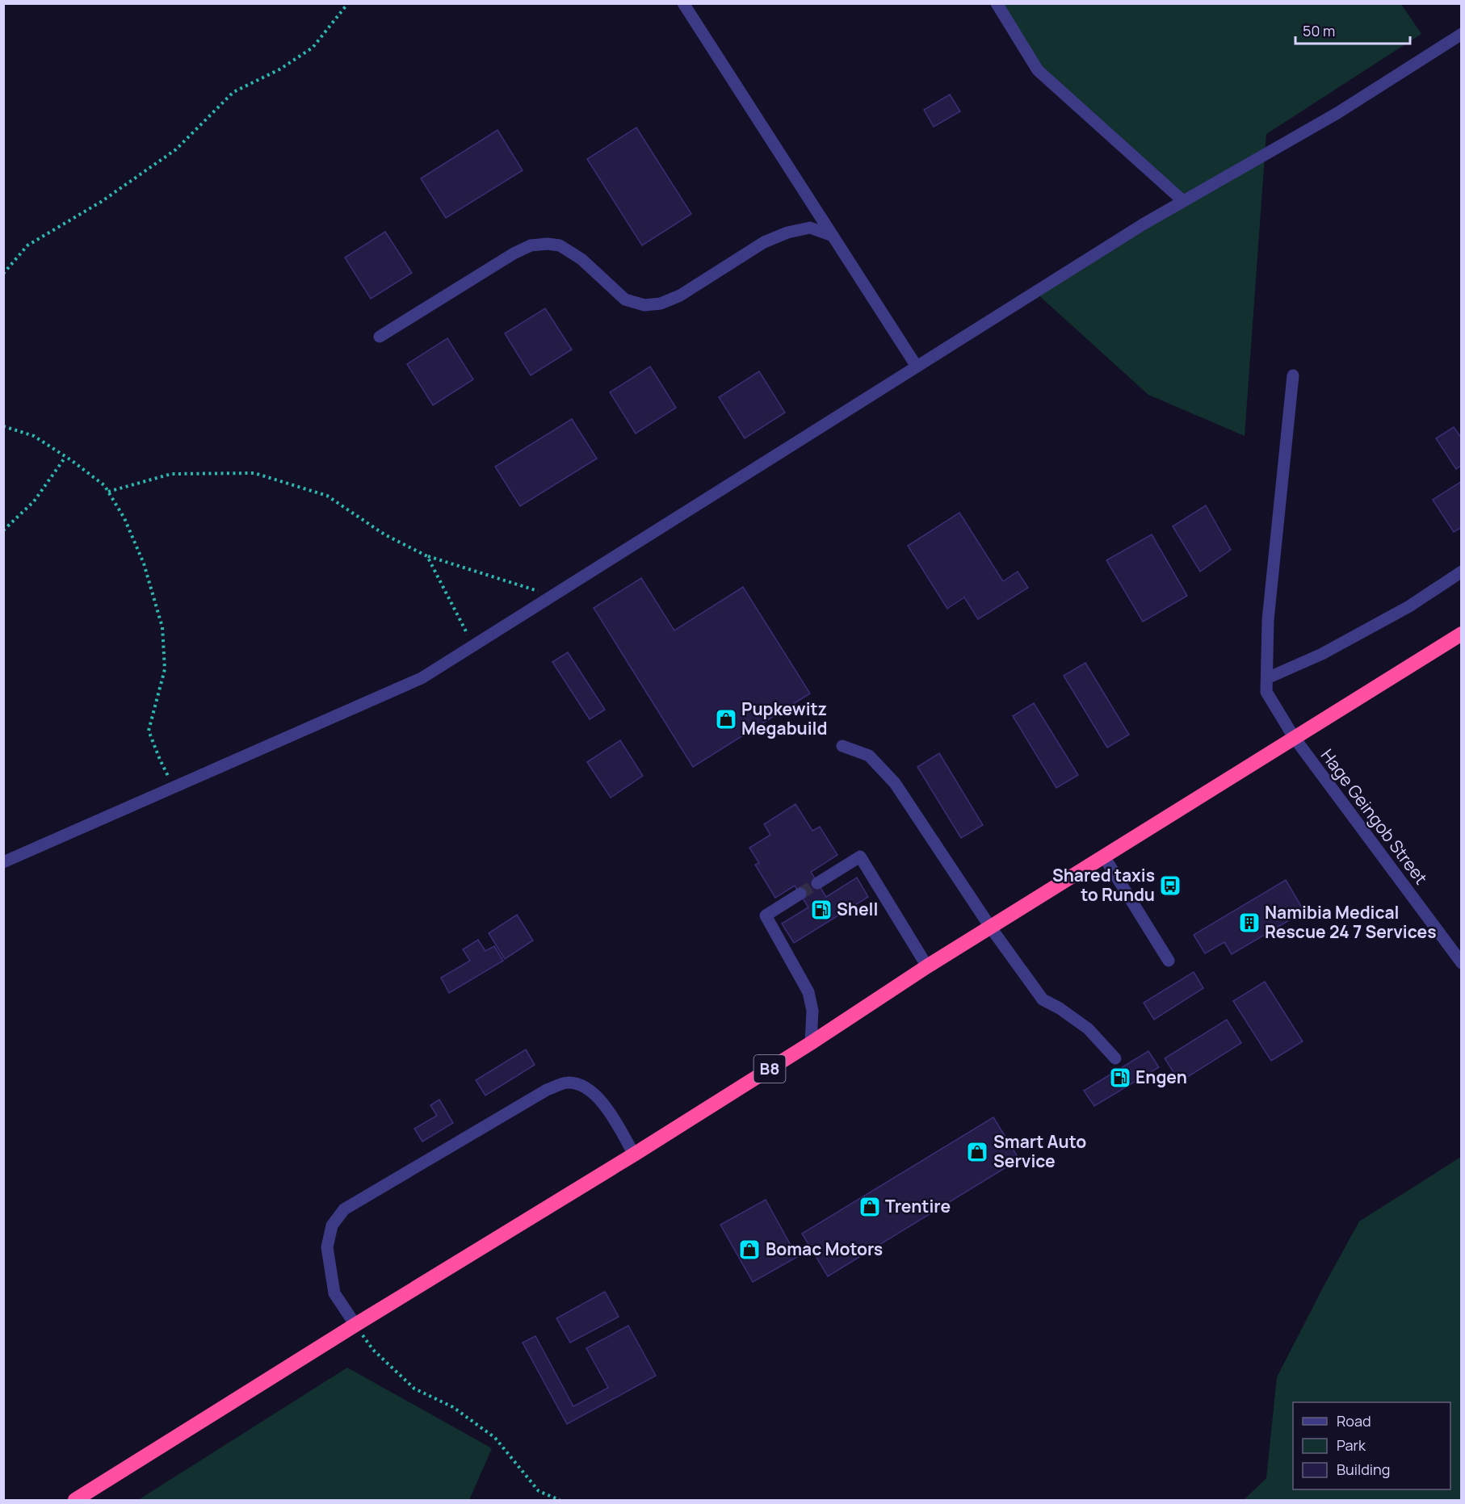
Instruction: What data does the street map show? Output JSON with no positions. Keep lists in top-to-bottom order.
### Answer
{
  "streets": {
    "highway": ["B8"],
    "street": ["Hage Geingob Street"]
  },
  "crossings": [
    ["Hage Geingob Street", "B8"]
  ],
  "places": {
    "shop": [
      "Pupkewitz Megabuild",
      "Smart Auto Service",
      "Trentire",
      "Bomac Motors"
    ],
    "bus stop": ["Shared taxis to Rundu"],
    "fuel station": ["Shell", "Engen"],
    "building": ["Namibia Medical Rescue 24 7 Services"]
  },
  "legend": ["Road", "Park", "Building"],
  "scale_bar": "50 m"
}
